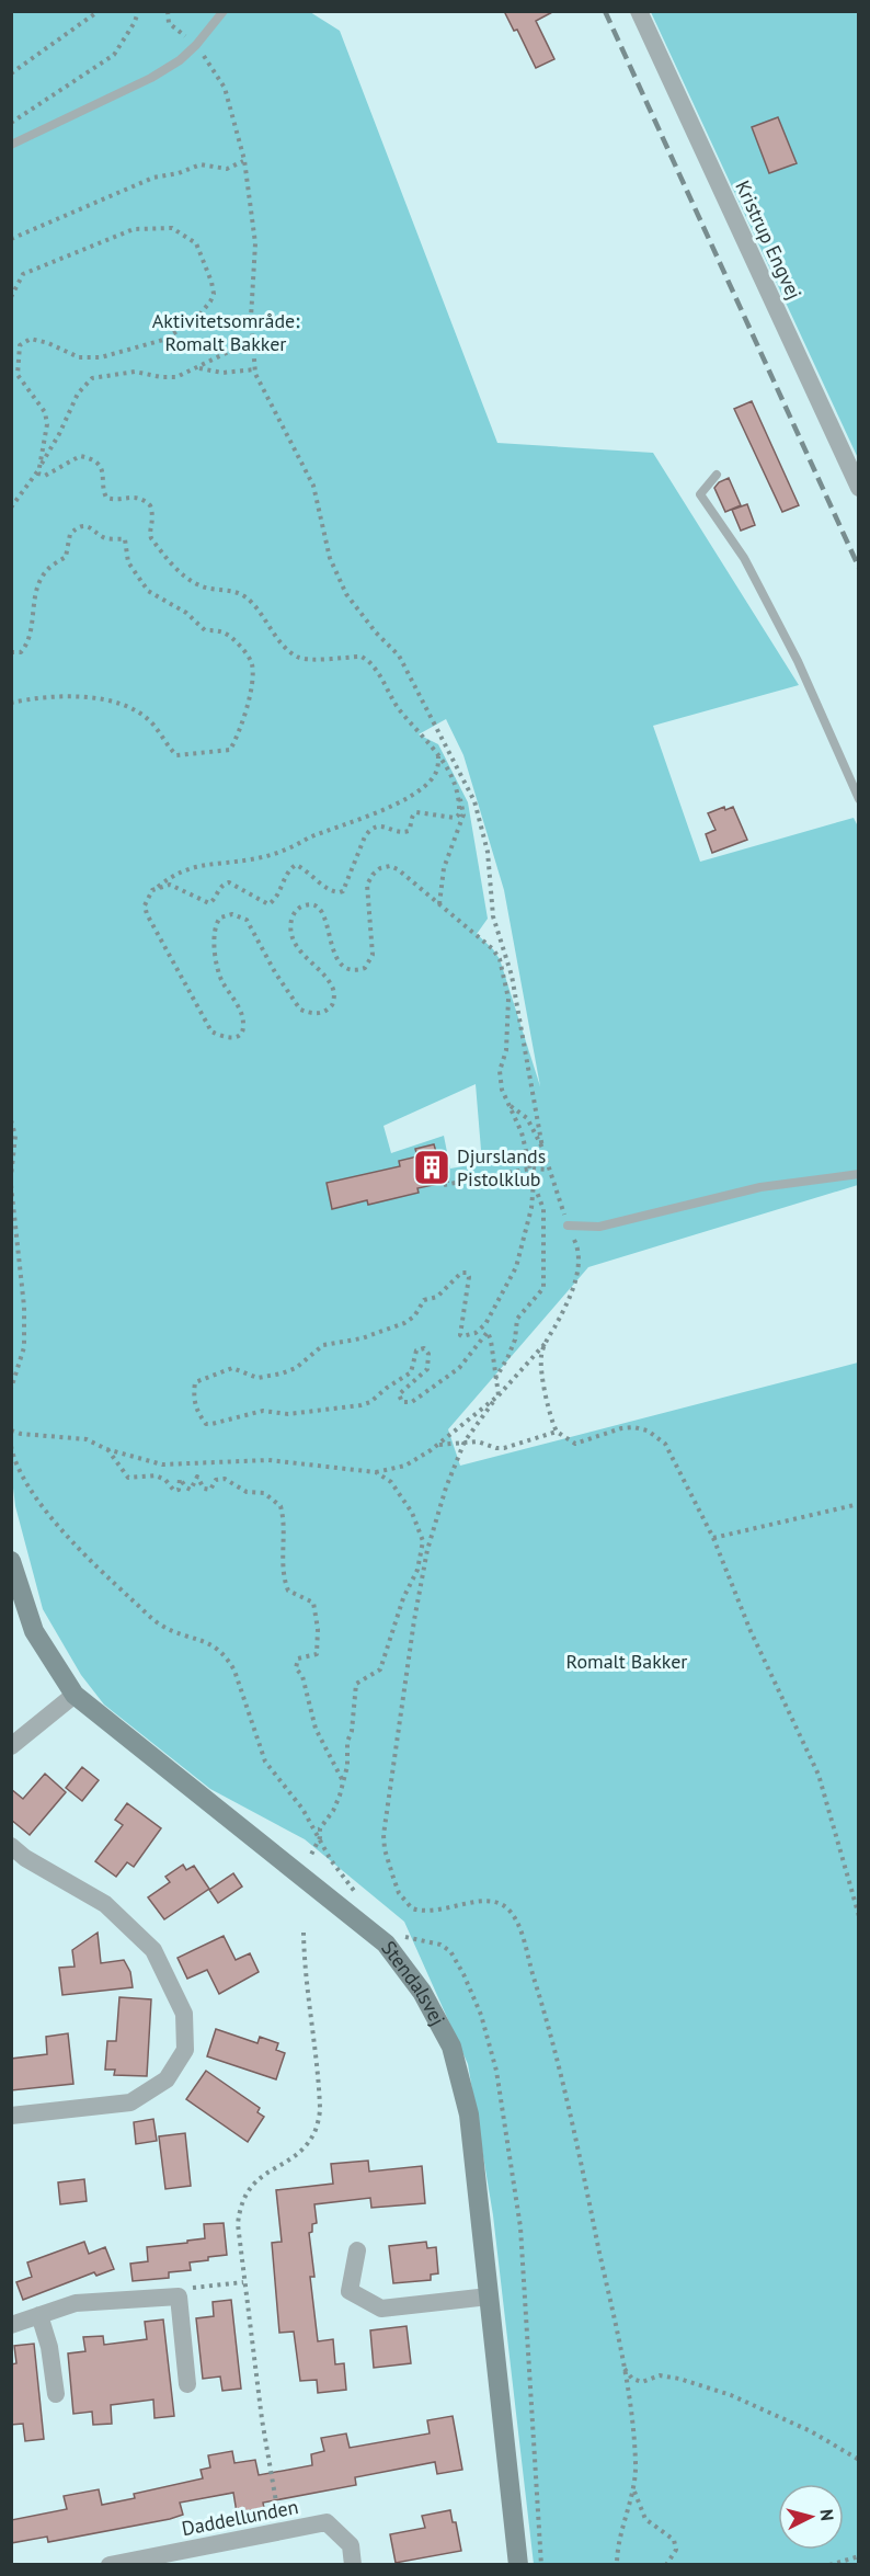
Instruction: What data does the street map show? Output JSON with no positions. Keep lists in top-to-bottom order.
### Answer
{
  "streets": {
    "street": ["Kristrup Engvej", "Stendalsvej", "Daddellunden"]
  },
  "parks": ["Aktivitetsområde: Romalt Bakker", "Romalt Bakker"],
  "places": {
    "building": ["Djurslands Pistolklub"]
  },
  "north": "right"
}
